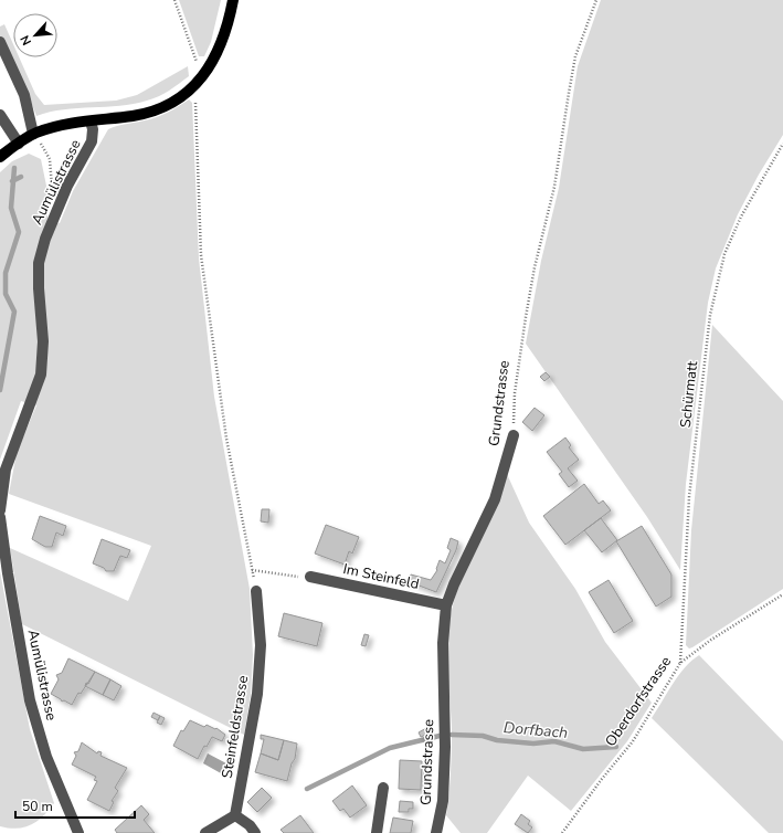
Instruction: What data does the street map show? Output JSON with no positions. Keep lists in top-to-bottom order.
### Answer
{
  "streets": {
    "street": [
      "Aumülistrasse",
      "Grundstrasse",
      "Im Steinfeld",
      "Steinfeldstrasse"
    ],
    "path": ["Schürmatt", "Oberdorfstrasse"]
  },
  "crossings": [
    ["Schürmatt", "Oberdorfstrasse"],
    ["Grundstrasse", "Im Steinfeld"]
  ],
  "water": ["Dorfbach"],
  "scale_bar": "50 m",
  "north": "bottom left"
}
